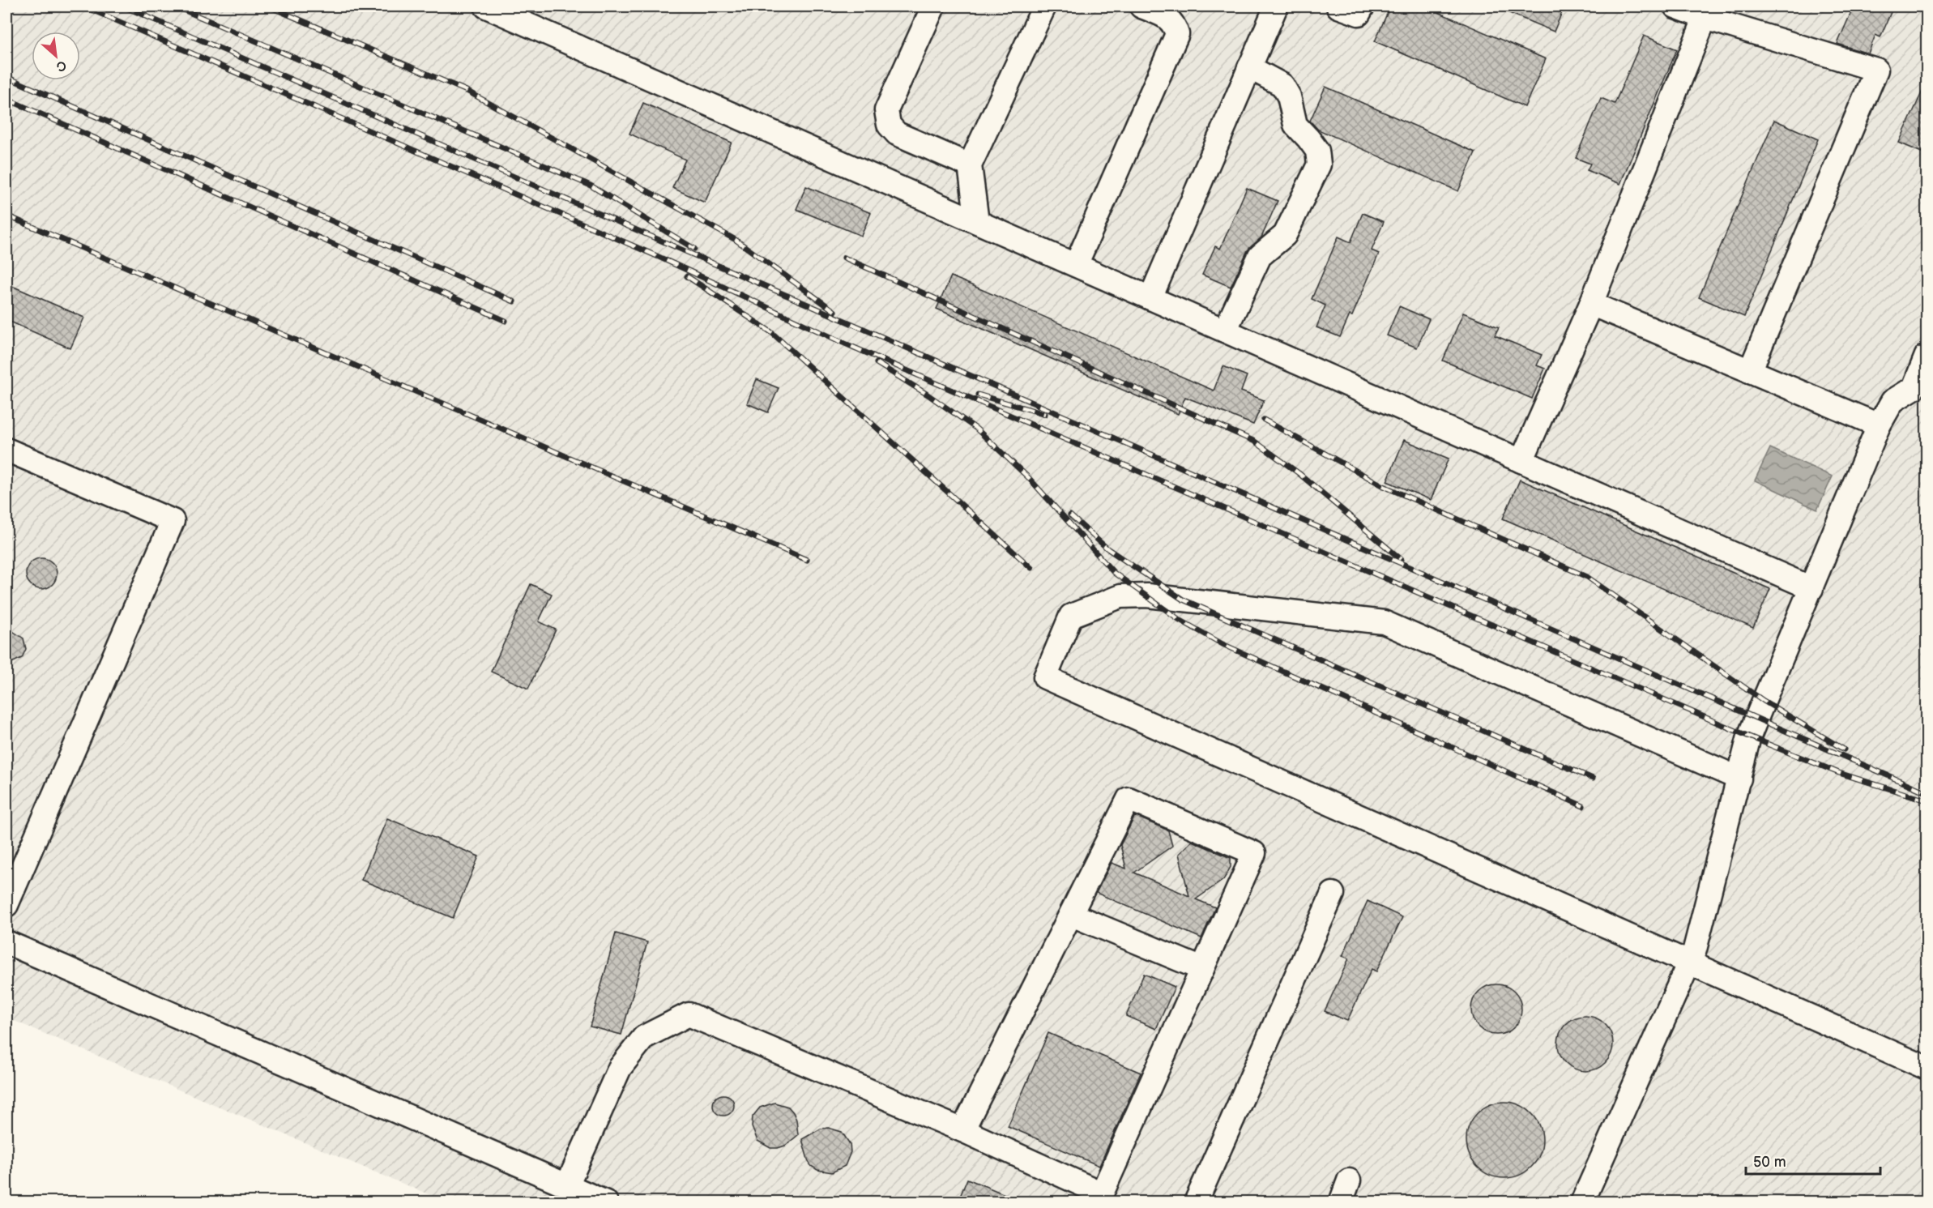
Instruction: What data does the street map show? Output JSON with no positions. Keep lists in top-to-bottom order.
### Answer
{
  "scale_bar": "50 m",
  "north": "bottom right"
}
